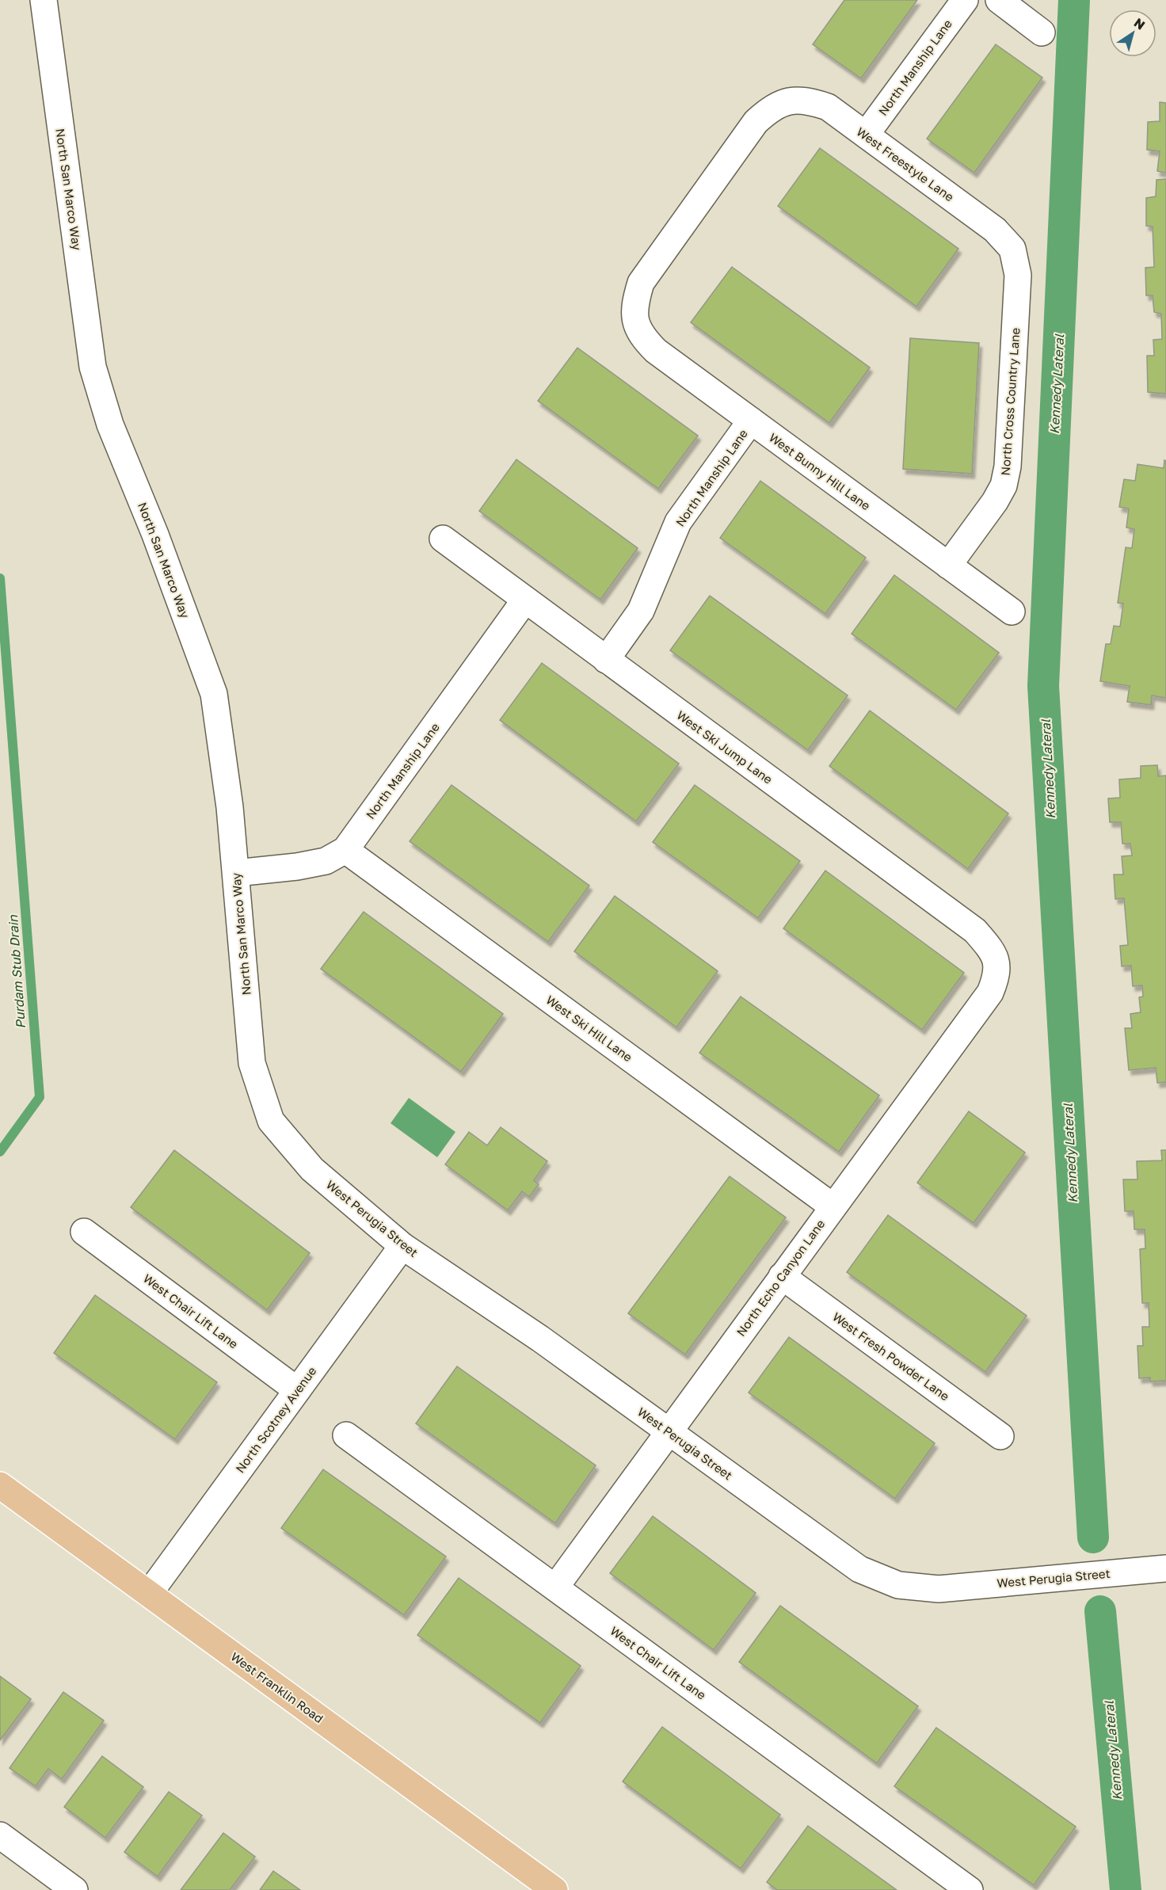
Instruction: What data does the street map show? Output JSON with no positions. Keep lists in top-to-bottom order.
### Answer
{
  "streets": {
    "main road": ["West Franklin Road"],
    "street": [
      "North Manship Lane",
      "West Freestyle Lane",
      "North San Marco Way",
      "North Cross Country Lane",
      "West Bunny Hill Lane",
      "West Ski Jump Lane",
      "West Ski Hill Lane",
      "West Perugia Street",
      "North Echo Canyon Lane",
      "West Chair Lift Lane",
      "West Fresh Powder Lane",
      "North Scotney Avenue"
    ]
  },
  "crossings": [
    ["North Manship Lane", "West Freestyle Lane"],
    ["North Manship Lane", "North San Marco Way"],
    ["North Manship Lane", "West Bunny Hill Lane"],
    ["North Manship Lane", "West Ski Jump Lane"],
    ["North Manship Lane", "West Ski Hill Lane"],
    ["West Freestyle Lane", "North Cross Country Lane"],
    ["West Freestyle Lane", "West Bunny Hill Lane"],
    ["North San Marco Way", "West Perugia Street"],
    ["North Cross Country Lane", "West Bunny Hill Lane"],
    ["West Ski Jump Lane", "North Echo Canyon Lane"],
    ["West Ski Hill Lane", "North Echo Canyon Lane"],
    ["West Perugia Street", "North Echo Canyon Lane"],
    ["West Perugia Street", "North Scotney Avenue"],
    ["North Echo Canyon Lane", "West Chair Lift Lane"],
    ["North Echo Canyon Lane", "West Fresh Powder Lane"],
    ["West Chair Lift Lane", "North Scotney Avenue"],
    ["North Scotney Avenue", "West Franklin Road"]
  ],
  "water": ["Kennedy Lateral", "Purdam Stub Drain"],
  "north": "top right"
}
